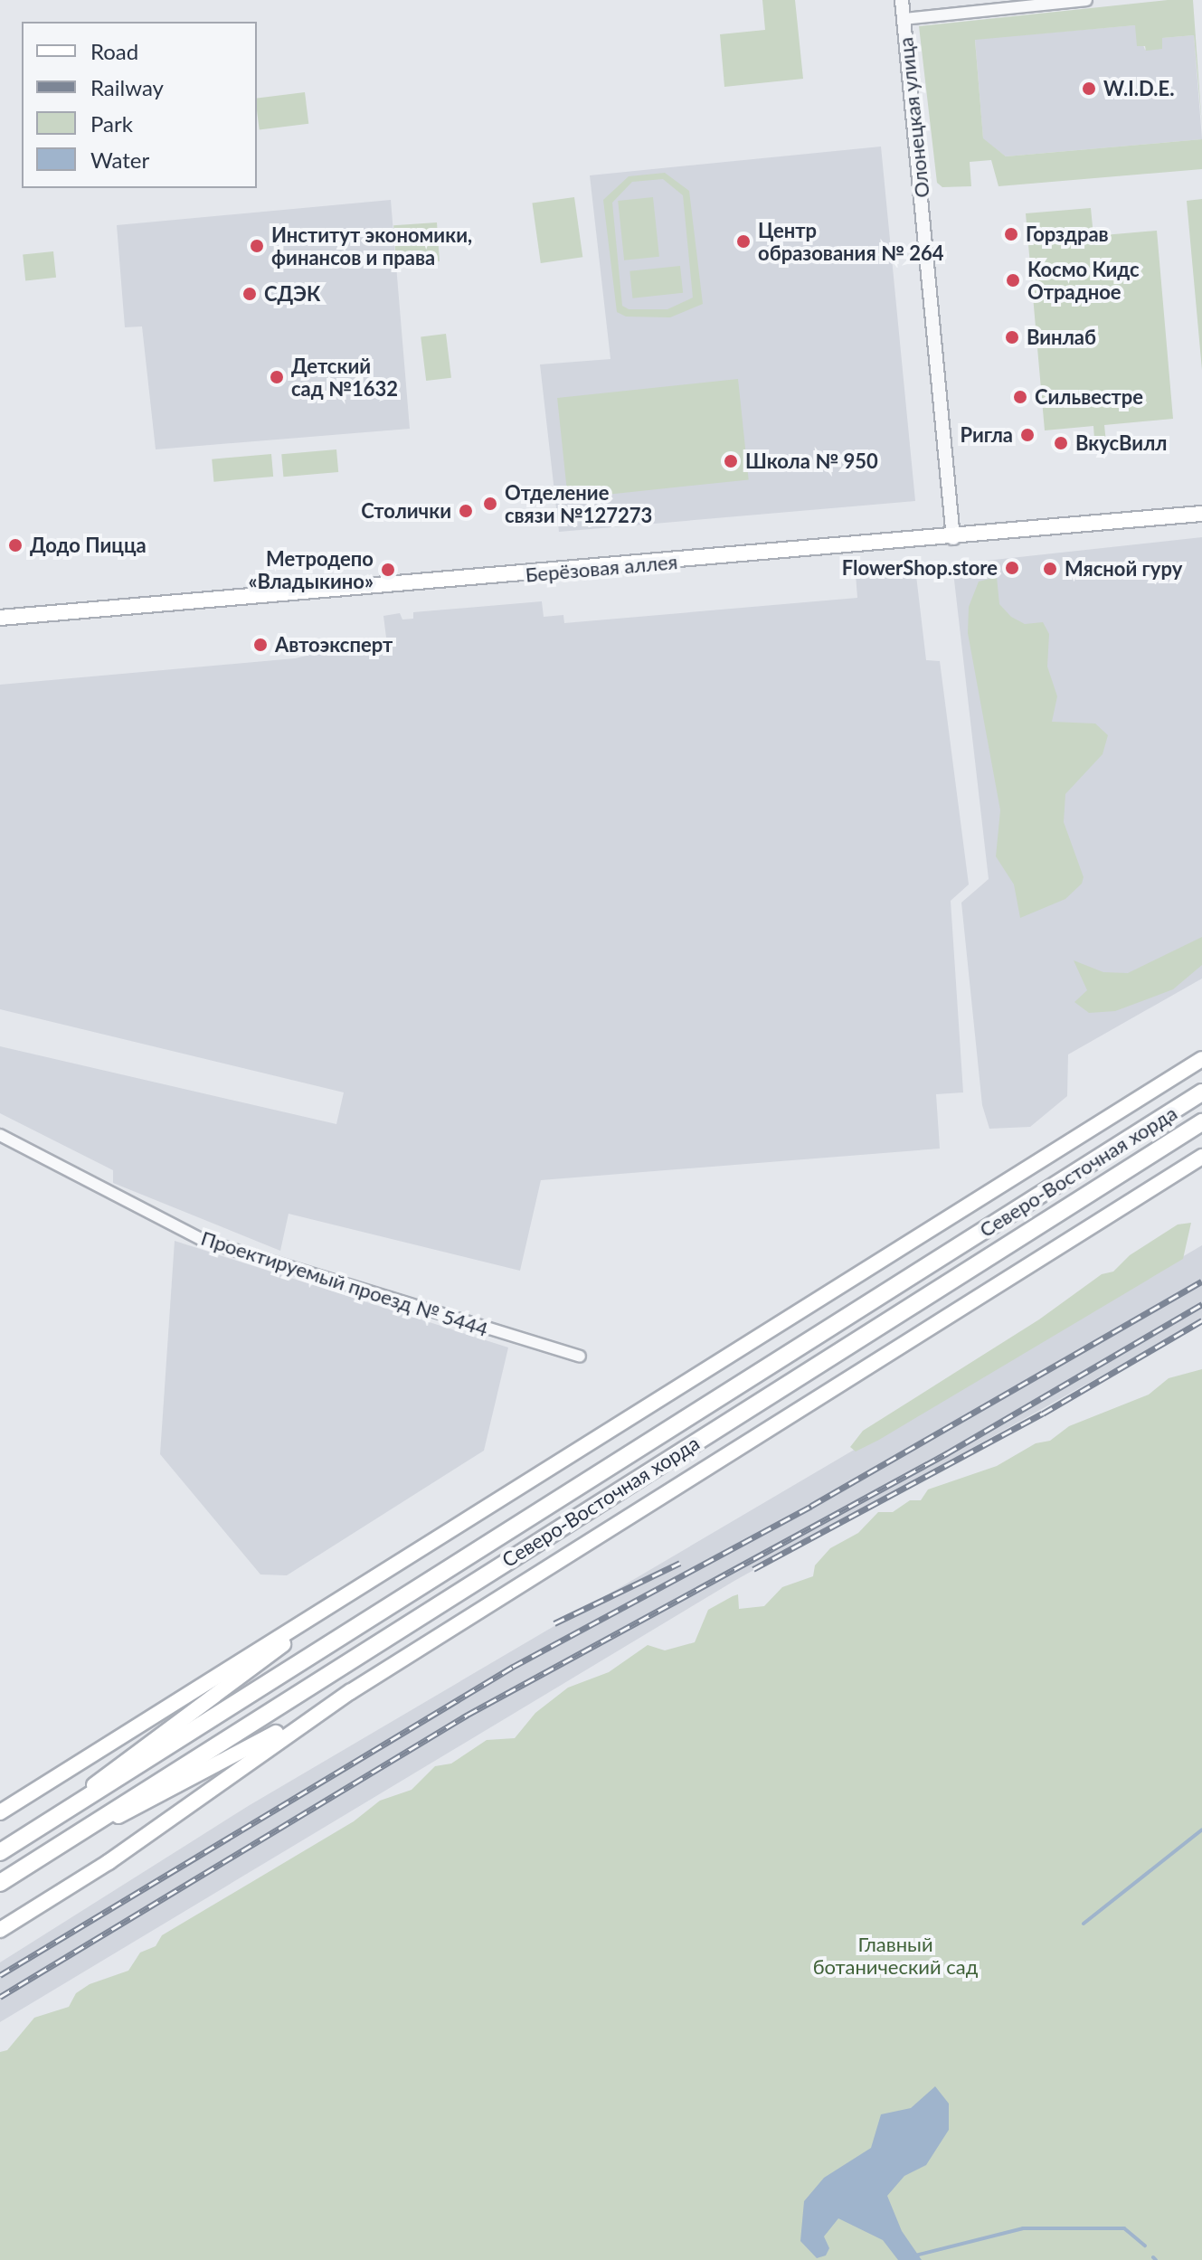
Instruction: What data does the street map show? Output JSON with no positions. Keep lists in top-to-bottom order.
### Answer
{
  "streets": {
    "main road": ["Берёзовая аллея", "Северо-Восточная хорда"],
    "street": ["Олонецкая улица", "Проектируемый проезд № 5444"]
  },
  "crossings": [
    ["Олонецкая улица", "Берёзовая аллея"]
  ],
  "parks": ["Главный ботанический сад"],
  "places": [
    "W.I.D.E.",
    "Горздрав",
    "Центр образования № 264",
    "Институт экономики, финансов и права",
    "Космо Кидс Отрадное",
    "СДЭК",
    "Винлаб",
    "Детский сад №1632",
    "Сильвестре",
    "Ригла",
    "ВкусВилл",
    "Школа № 950",
    "Отделение связи №127273",
    "Столички",
    "Додо Пицца",
    "FlowerShop.store",
    "Мясной гуру",
    "Метродепо «Владыкино»",
    "Автоэксперт"
  ],
  "legend": [
    "Road",
    "Railway",
    "Park",
    "Water"
  ]
}
